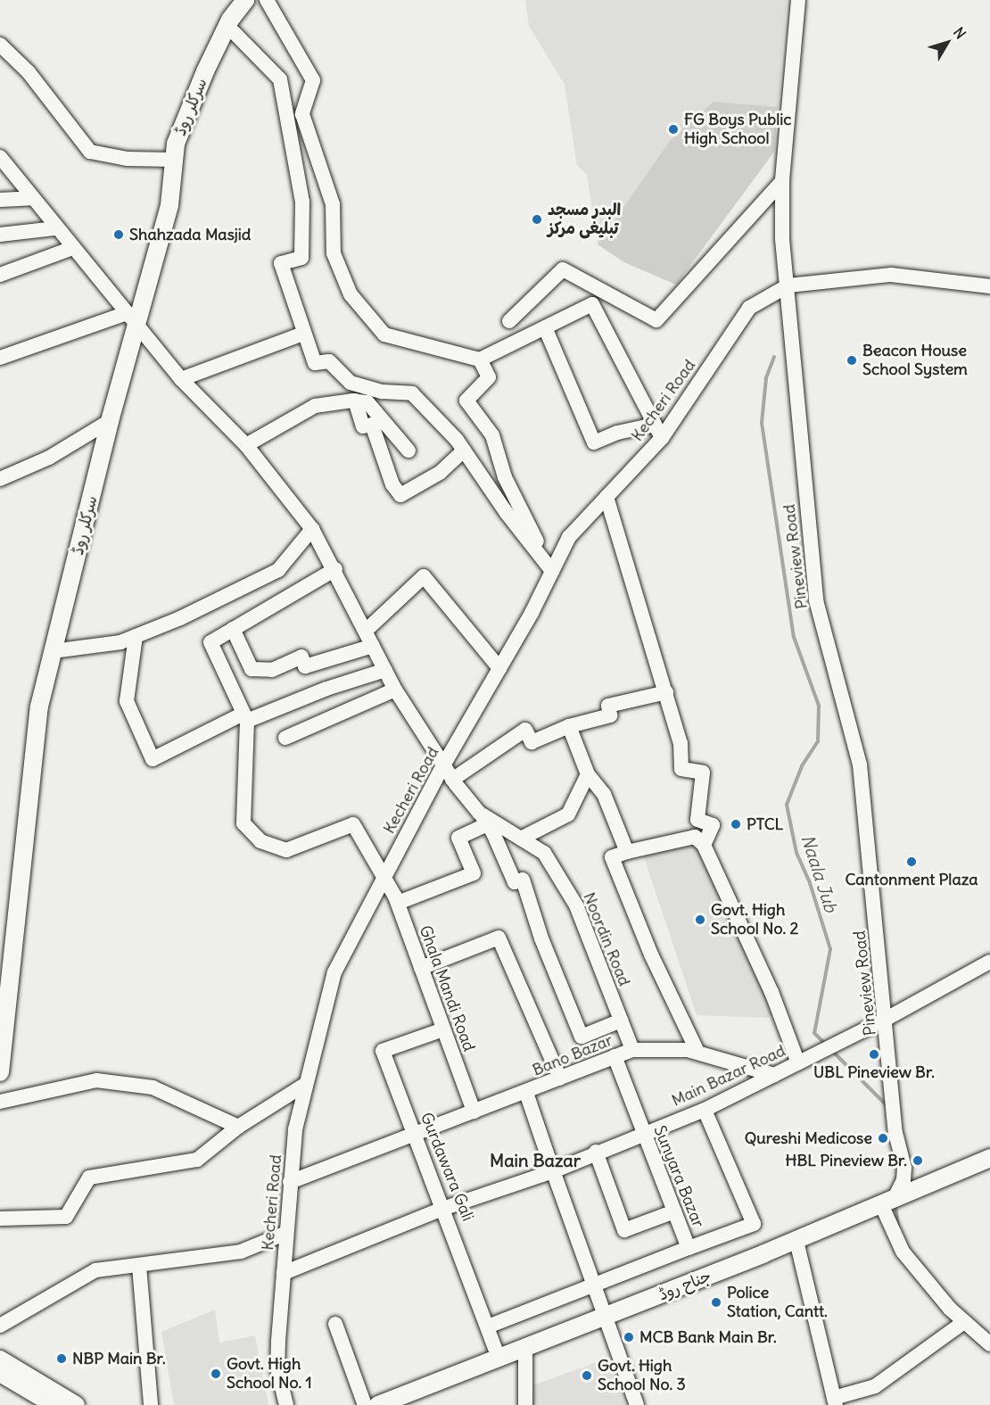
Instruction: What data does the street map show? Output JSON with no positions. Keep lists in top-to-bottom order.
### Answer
{
  "streets": {
    "main road": ["سرکلر روڈ", "جناح روڈ"],
    "street": [
      "Kecheri Road",
      "Pineview Road",
      "Noordin Road",
      "Ghala Mandi Road",
      "Bano Bazar",
      "Main Bazar Road",
      "Gurdawara Gali",
      "Sunyara Bazar"
    ]
  },
  "crossings": [
    ["سرکلر روڈ", "Noordin Road"],
    ["Kecheri Road", "Pineview Road"],
    ["Kecheri Road", "Noordin Road"],
    ["Kecheri Road", "Ghala Mandi Road"],
    ["Kecheri Road", "Bano Bazar"],
    ["Kecheri Road", "Main Bazar Road"],
    ["Pineview Road", "Main Bazar Road"],
    ["Noordin Road", "Bano Bazar"],
    ["Ghala Mandi Road", "Bano Bazar"],
    ["Ghala Mandi Road", "Gurdawara Gali"],
    ["Bano Bazar", "Gurdawara Gali"],
    ["Bano Bazar", "Sunyara Bazar"],
    ["Main Bazar Road", "Gurdawara Gali"],
    ["Main Bazar Road", "Sunyara Bazar"],
    ["Gurdawara Gali", "جناح روڈ"]
  ],
  "districts": ["Main Bazar"],
  "water": ["Naala Jub"],
  "places": [
    "FG Boys Public High School",
    "البدر مسجد تبلیغی مرکز",
    "Shahzada Masjid",
    "Beacon House School System",
    "PTCL",
    "Cantonment Plaza",
    "Govt. High School No. 2",
    "UBL Pineview Br.",
    "Qureshi Medicose",
    "HBL Pineview Br.",
    "Police Station, Cantt.",
    "MCB Bank Main Br.",
    "NBP Main Br.",
    "Govt. High School No. 1",
    "Govt. High School No. 3"
  ],
  "north": "top right"
}
